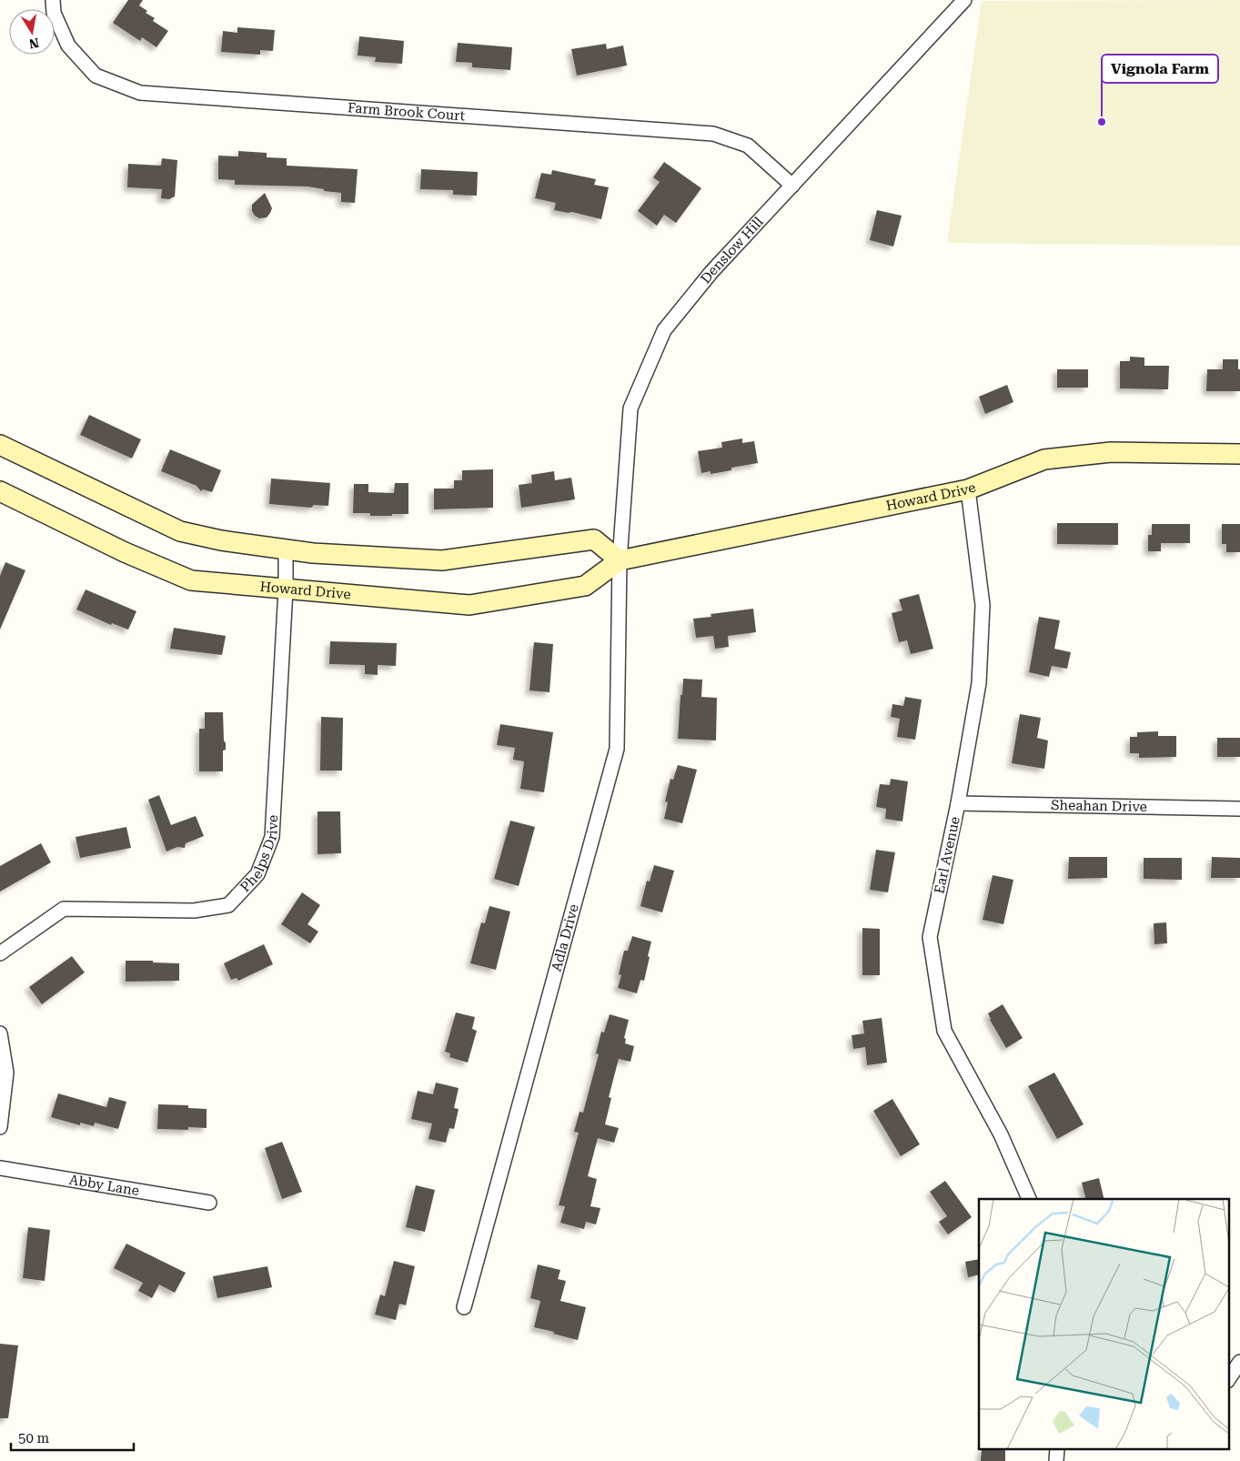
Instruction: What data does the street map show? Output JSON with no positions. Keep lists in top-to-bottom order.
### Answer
{
  "streets": {
    "street": [
      "Farm Brook Court",
      "Denslow Hill",
      "Howard Drive",
      "Sheahan Drive",
      "Phelps Drive",
      "Earl Avenue",
      "Adla Drive",
      "Abby Lane"
    ]
  },
  "crossings": [
    ["Farm Brook Court", "Denslow Hill"],
    ["Denslow Hill", "Howard Drive"],
    ["Denslow Hill", "Adla Drive"],
    ["Howard Drive", "Phelps Drive"],
    ["Howard Drive", "Earl Avenue"],
    ["Howard Drive", "Adla Drive"],
    ["Sheahan Drive", "Earl Avenue"]
  ],
  "places": ["Vignola Farm"],
  "scale_bar": "50 m",
  "north": "bottom"
}
